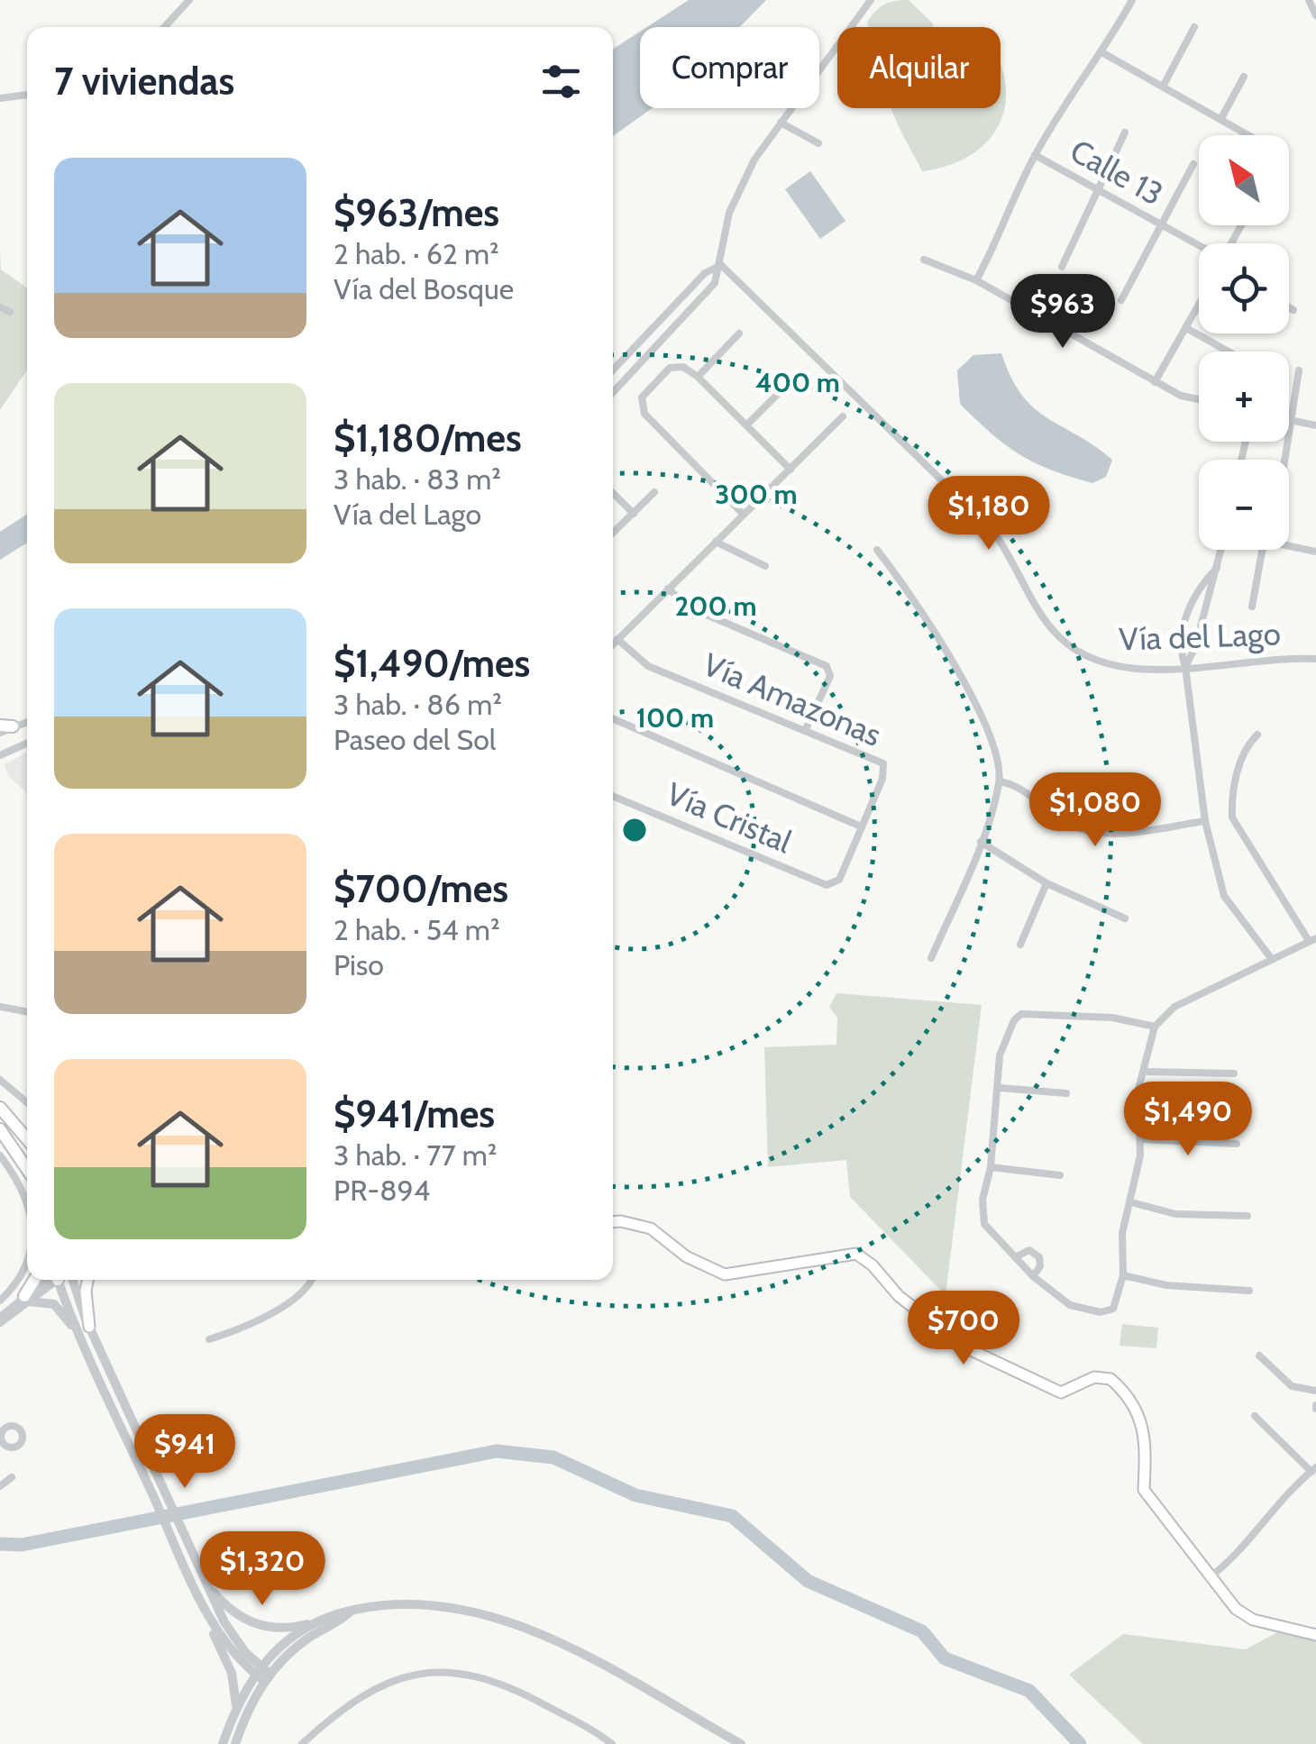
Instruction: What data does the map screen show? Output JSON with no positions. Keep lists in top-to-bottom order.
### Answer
{
  "streets": {
    "street": [
      "Calle 13",
      "Vía del Lago",
      "Vía Amazonas",
      "Vía Cristal"
    ]
  },
  "crossings": [
    ["Vía Amazonas", "Vía Cristal"]
  ],
  "north": "top left",
  "page": {
    "chip": ["Comprar", "Alquilar"],
    "heading": "7 viviendas",
    "map_buttons": ["+", "−"],
    "list": [
      {
        "name": "$963/mes",
        "note": "2 hab. · 62 m² · Vía del Bosque"
      },
      {
        "name": "$1,180/mes",
        "note": "3 hab. · 83 m² · Vía del Lago"
      },
      {
        "name": "$1,490/mes",
        "note": "3 hab. · 86 m² · Paseo del Sol"
      },
      {
        "name": "$700/mes",
        "note": "2 hab. · 54 m² · Piso"
      },
      {
        "name": "$941/mes",
        "note": "3 hab. · 77 m² · PR-894"
      }
    ],
    "price": [
      "$963",
      "$1,180",
      "$1,080",
      "$1,490",
      "$700",
      "$941",
      "$1,320"
    ]
  },
  "rings": [
    "400 m",
    "300 m",
    "200 m",
    "100 m"
  ]
}
